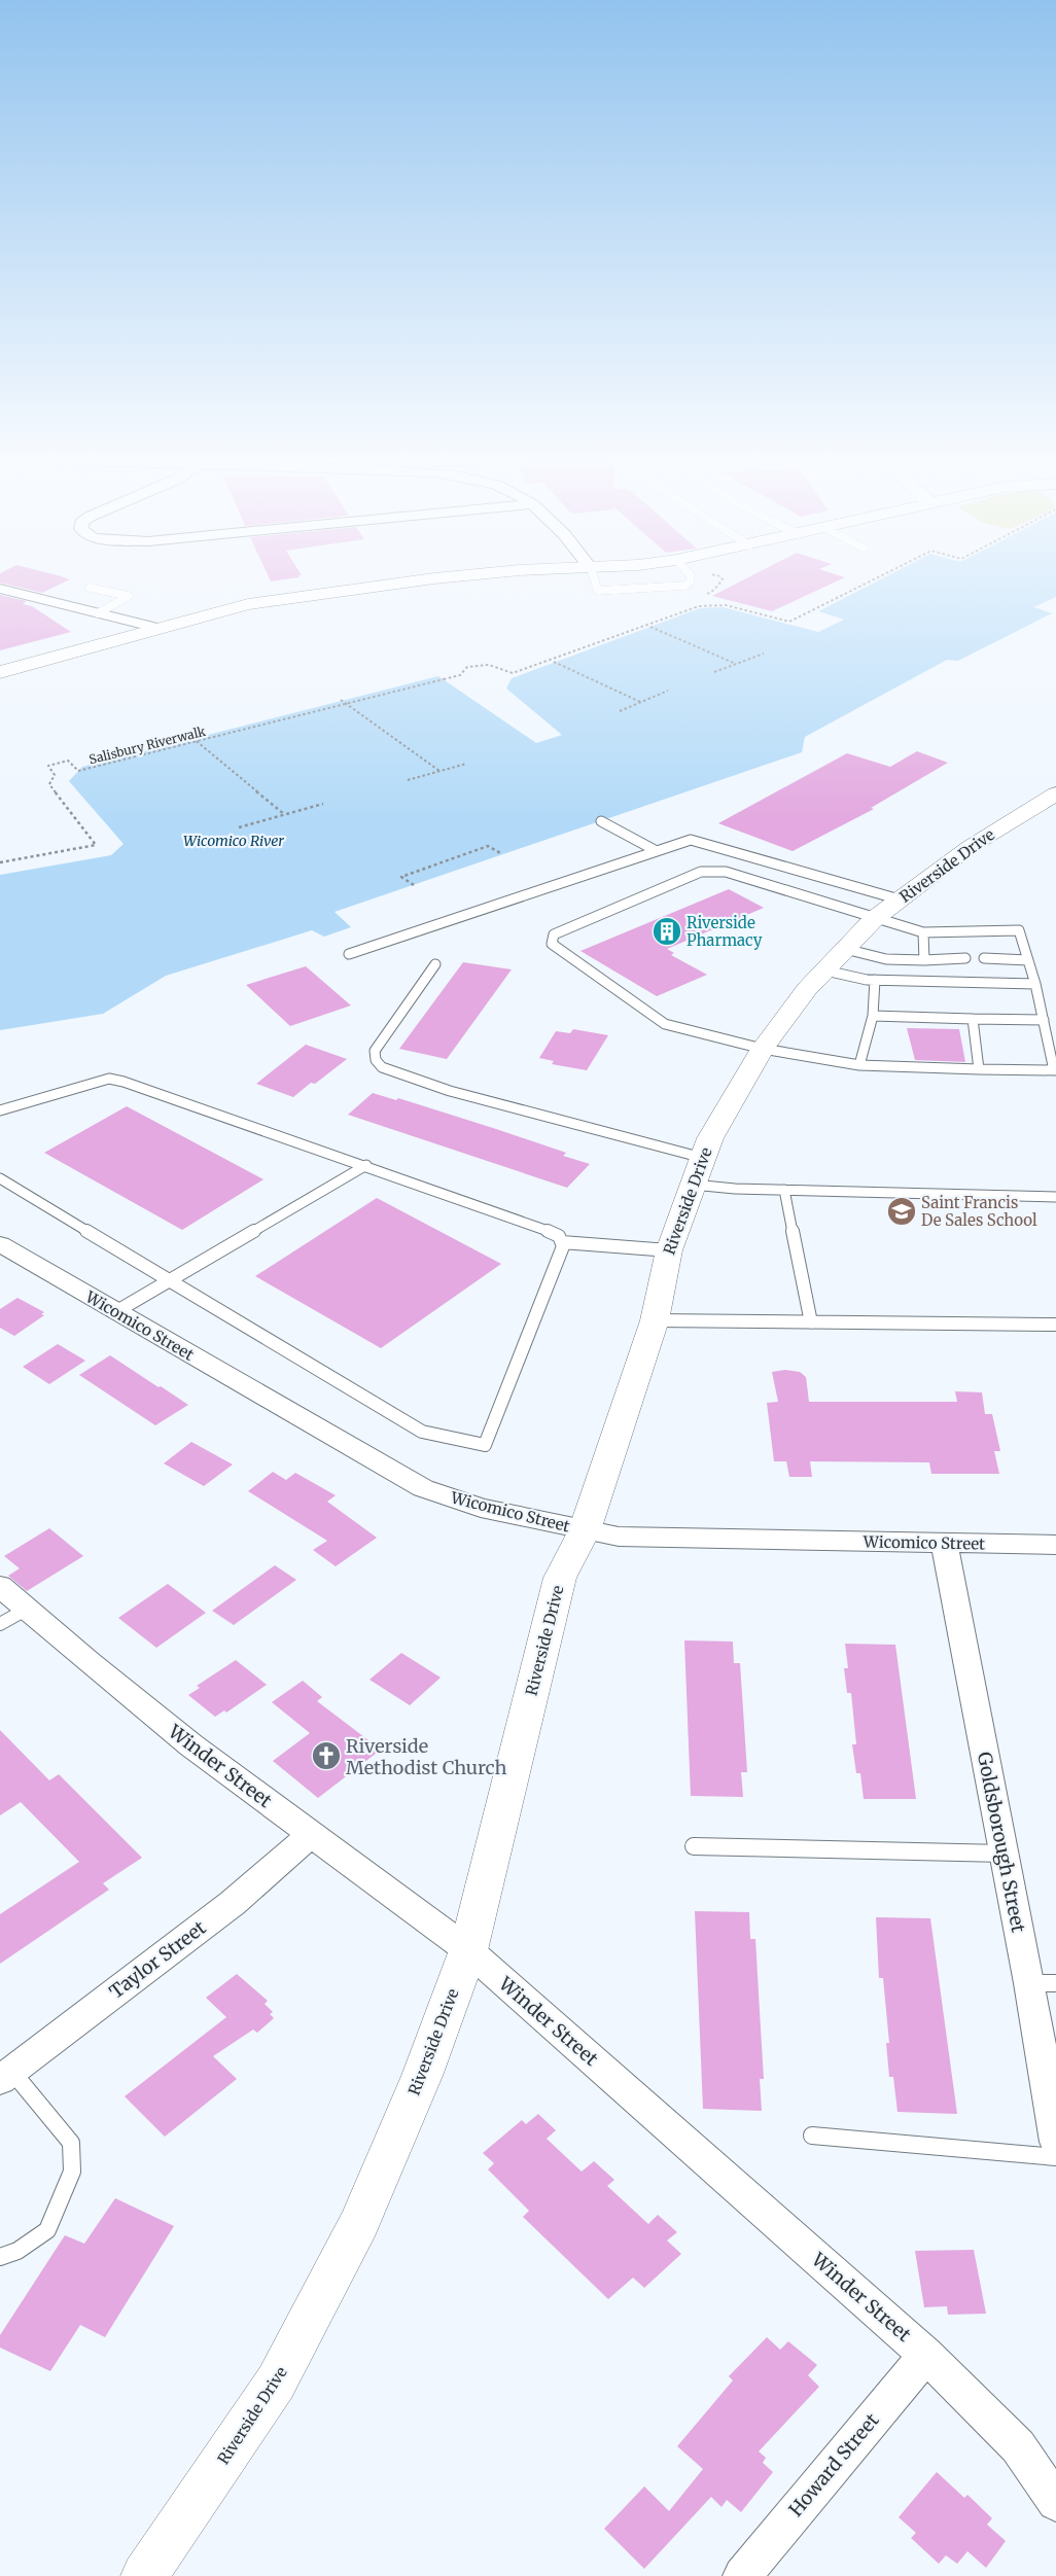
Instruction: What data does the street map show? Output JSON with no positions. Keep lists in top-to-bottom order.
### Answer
{
  "streets": {
    "street": [
      "Riverside Drive",
      "Wicomico Street",
      "Winder Street",
      "Goldsborough Street",
      "Taylor Street",
      "Howard Street"
    ],
    "path": ["Salisbury Riverwalk"]
  },
  "crossings": [
    ["Riverside Drive", "Wicomico Street"],
    ["Riverside Drive", "Winder Street"],
    ["Wicomico Street", "Goldsborough Street"],
    ["Winder Street", "Taylor Street"],
    ["Winder Street", "Howard Street"]
  ],
  "water": ["Wicomico River"],
  "places": {
    "building": ["Riverside Pharmacy"],
    "school or university": ["Saint Francis De Sales School"],
    "church": ["Riverside Methodist Church"]
  }
}
